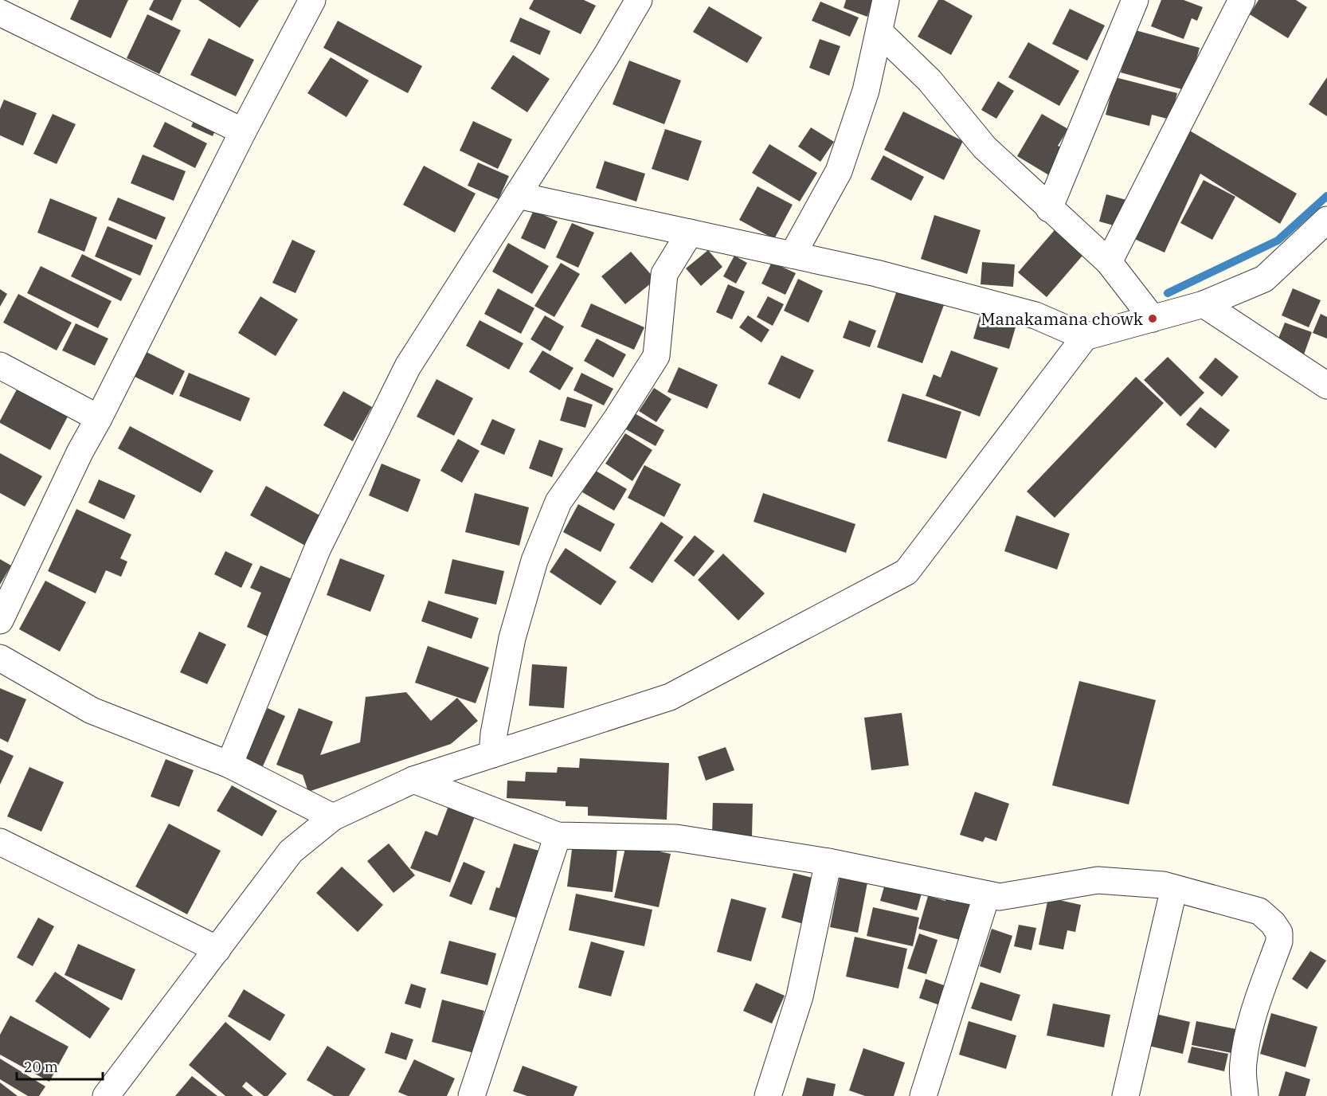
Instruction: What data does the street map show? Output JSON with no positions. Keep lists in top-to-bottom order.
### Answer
{
  "places": ["Manakamana chowk"],
  "scale_bar": "20 m"
}
